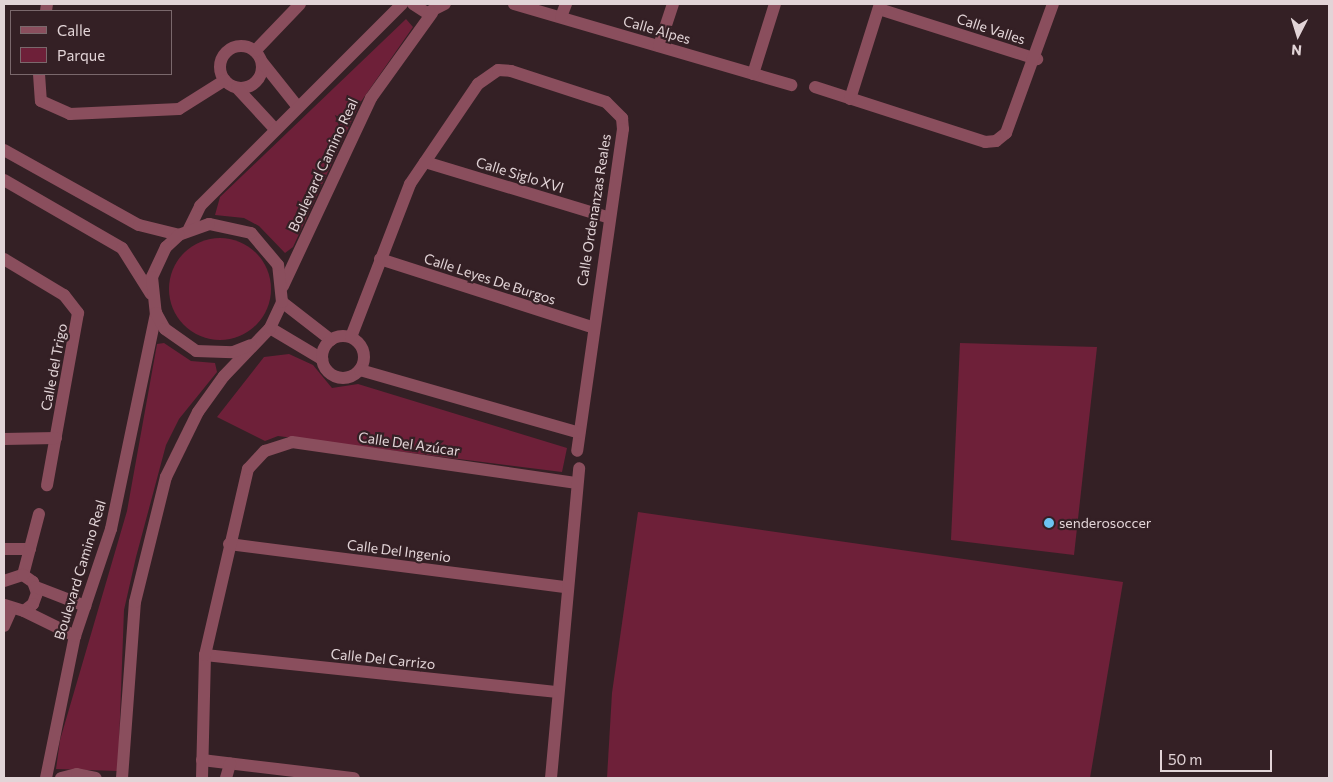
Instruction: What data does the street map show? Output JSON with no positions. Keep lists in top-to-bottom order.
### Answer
{
  "streets": {
    "street": [
      "Calle Valles",
      "Calle Alpes",
      "Boulevard Camino Real",
      "Calle Siglo XVI",
      "Calle Ordenanzas Reales",
      "Calle Leyes De Burgos",
      "Calle del Trigo",
      "Calle Del Azúcar",
      "Calle Del Ingenio",
      "Calle Del Carrizo"
    ]
  },
  "crossings": [
    ["Calle Siglo XVI", "Calle Ordenanzas Reales"],
    ["Calle Ordenanzas Reales", "Calle Leyes De Burgos"],
    ["Calle Del Azúcar", "Calle Del Ingenio"],
    ["Calle Del Azúcar", "Calle Del Carrizo"]
  ],
  "places": ["senderosoccer"],
  "legend": ["Calle", "Parque"],
  "scale_bar": "50 m",
  "north": "bottom"
}
